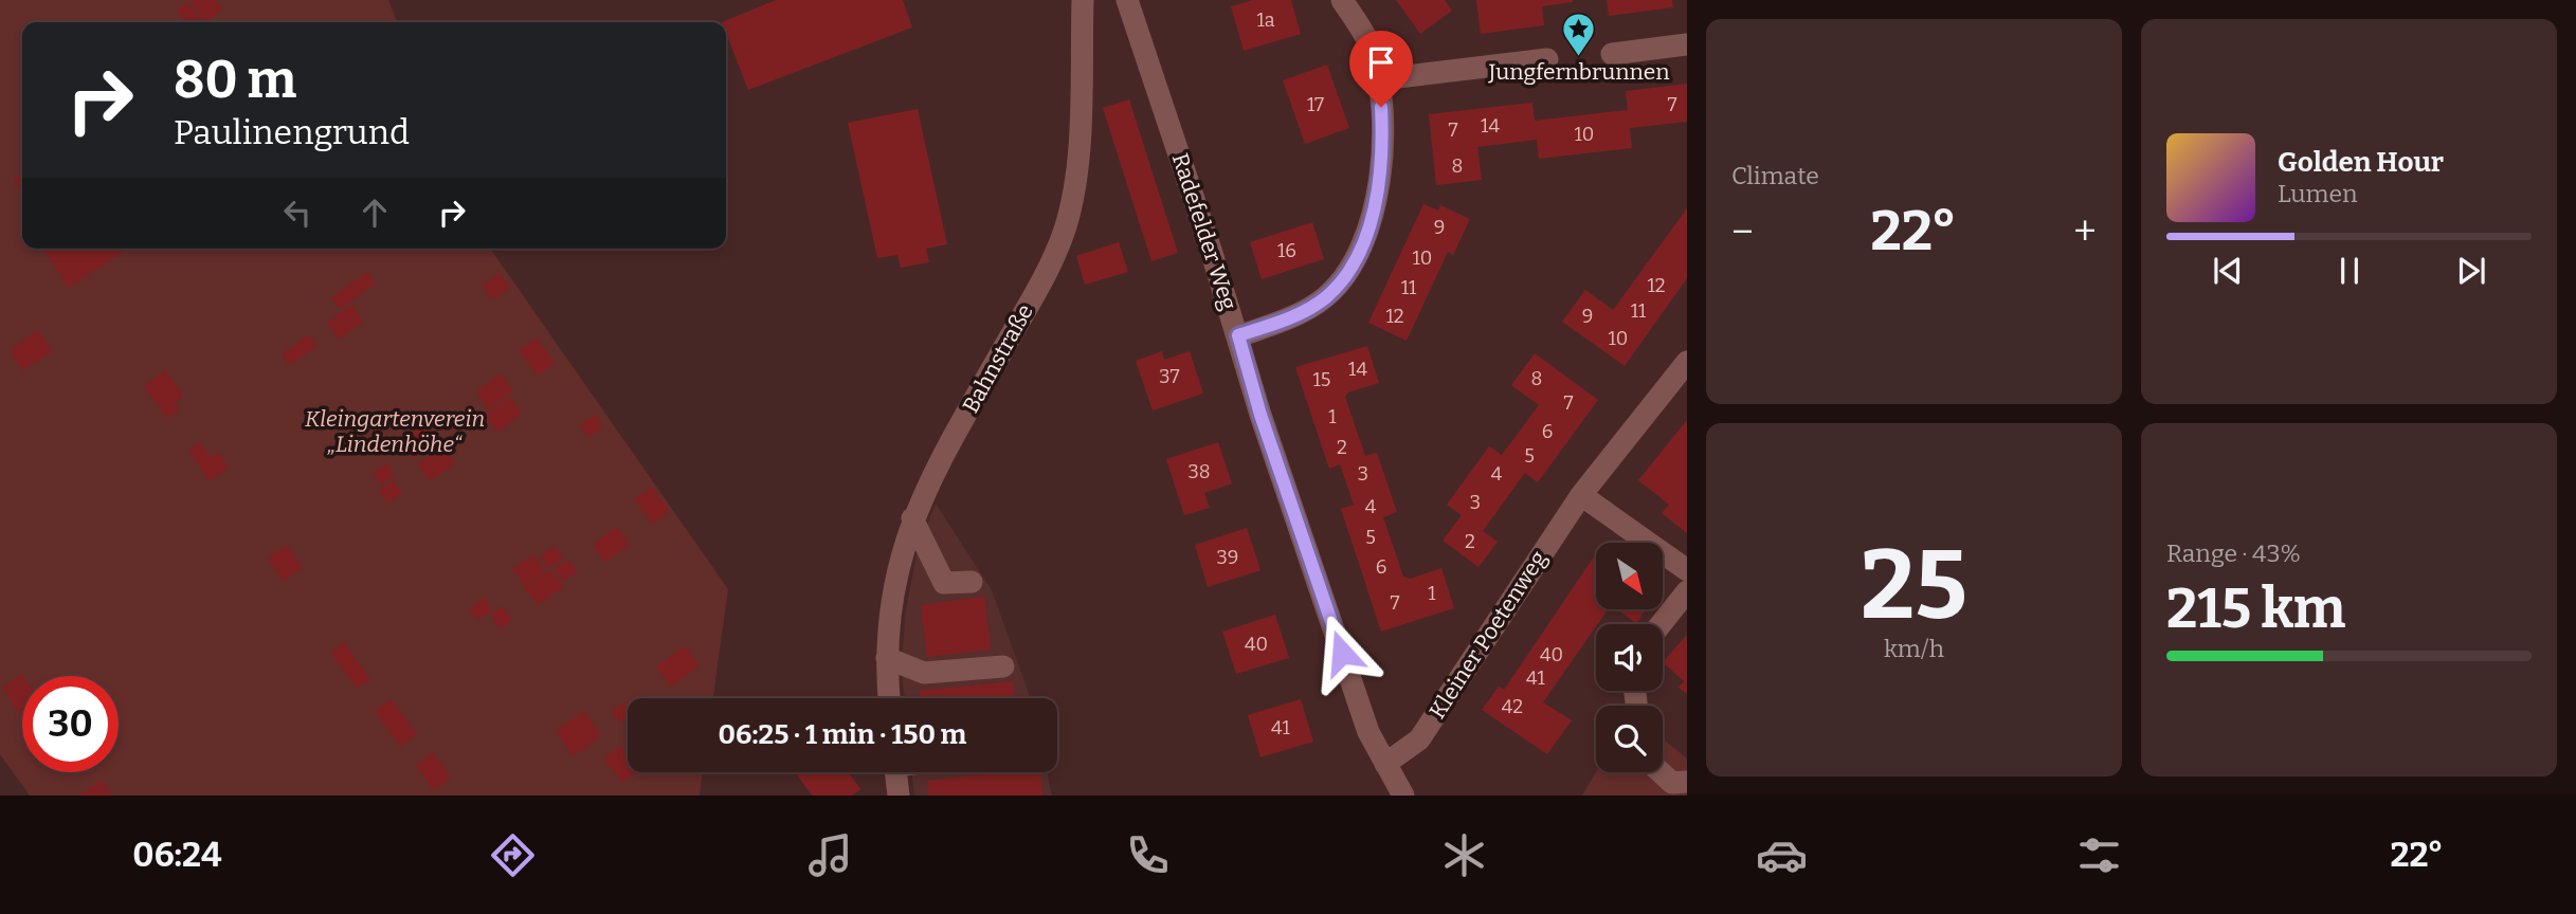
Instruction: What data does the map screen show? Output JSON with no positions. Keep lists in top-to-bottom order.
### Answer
{
  "streets": {
    "street": ["Radefelder Weg", "Bahnstraße", "Kleiner Poetenweg"]
  },
  "crossings": [
    ["Radefelder Weg", "Kleiner Poetenweg"]
  ],
  "parks": ["Kleingartenverein „Lindenhöhe“"],
  "places": {
    "place": ["Jungfernbrunnen"]
  },
  "house_numbers": [
    "1a",
    "17",
    "7",
    "14",
    "7",
    "10",
    "8",
    "9",
    "16",
    "10",
    "12",
    "11",
    "11",
    "12",
    "9",
    "10",
    "14",
    "37",
    "8",
    "15",
    "7",
    "1",
    "6",
    "2",
    "5",
    "38",
    "3",
    "4",
    "3",
    "4",
    "5",
    "2",
    "39",
    "6",
    "1",
    "7",
    "40",
    "40",
    "41",
    "42",
    "41"
  ],
  "north": "bottom right",
  "page": {
    "tile": [
      "Climate",
      ["25", "km/h"],
      ["Range · 43%", "215 km"]
    ],
    "turn": ["80 m", "Paulinengrund"],
    "song": ["Golden Hour", "Lumen"],
    "heat": ["−", "22°", "+"],
    "limit": "30",
    "trip": "06:25 · 1 min · 150 m",
    "tabs": ["06:24", "22°"]
  }
}
